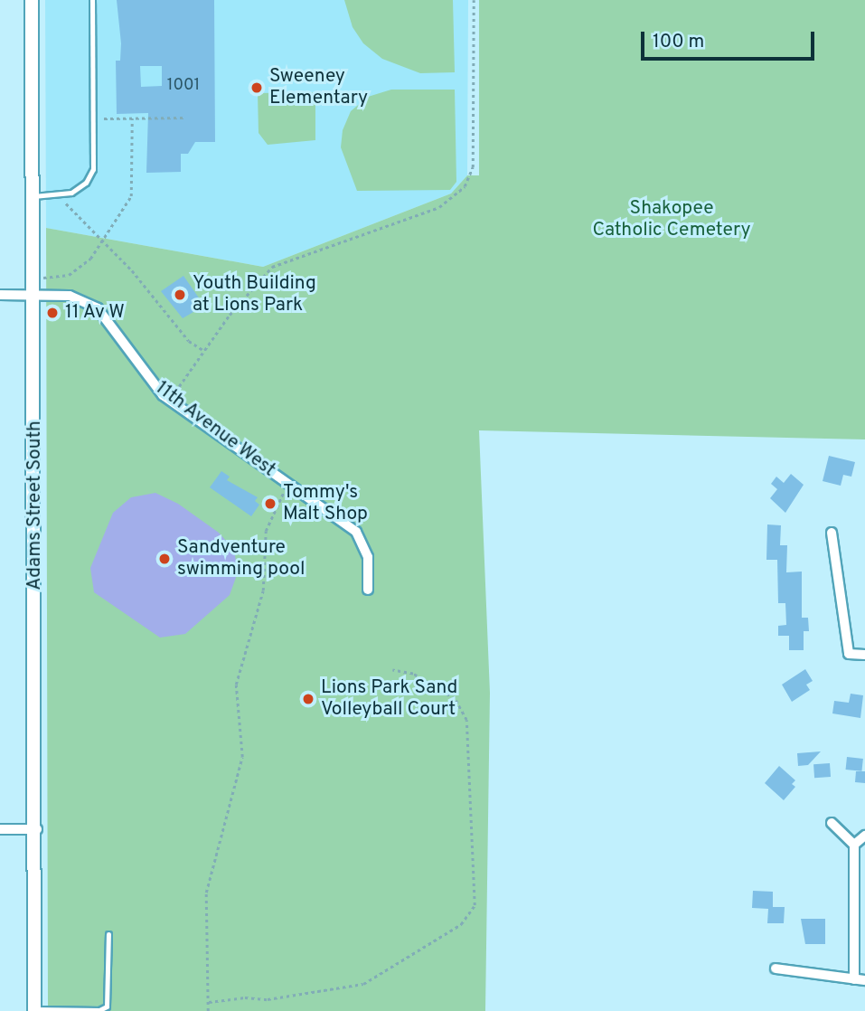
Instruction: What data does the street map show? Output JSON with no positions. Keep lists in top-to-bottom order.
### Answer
{
  "streets": {
    "street": ["11th Avenue West", "Adams Street South"]
  },
  "crossings": [
    ["11th Avenue West", "Adams Street South"]
  ],
  "parks": ["Shakopee Catholic Cemetery"],
  "places": [
    "Sweeney Elementary",
    "Youth Building at Lions Park",
    "11 Av W",
    "Tommy's Malt Shop",
    "Sandventure swimming pool",
    "Lions Park Sand Volleyball Court"
  ],
  "house_numbers": ["1001"],
  "scale_bar": "100 m"
}
